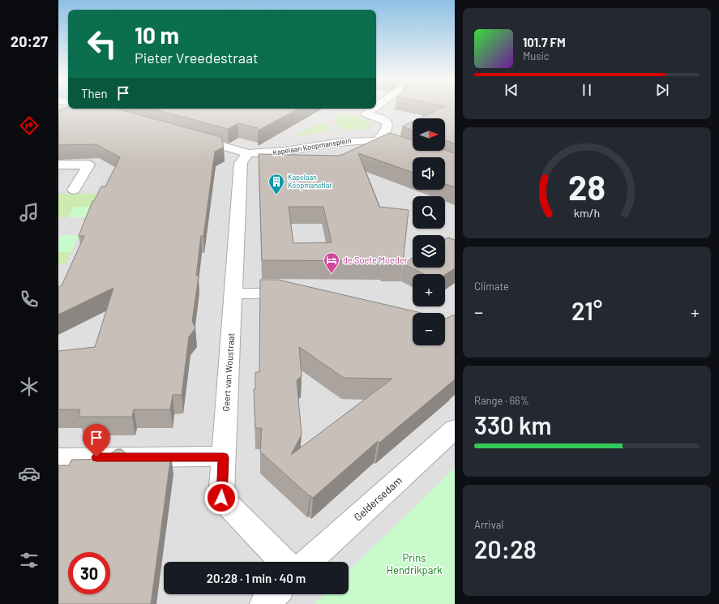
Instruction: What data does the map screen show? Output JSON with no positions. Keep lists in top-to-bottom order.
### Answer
{
  "streets": {
    "street": ["Kapelaan Koopmansplein", "Geert van Woustraat", "Geldersedam"]
  },
  "crossings": [
    ["Kapelaan Koopmansplein", "Geert van Woustraat"]
  ],
  "parks": ["Prins Hendrikpark"],
  "places": {
    "building": ["Kapelaan Koopmansflat"],
    "hotel": ["de Soete Moeder"]
  },
  "north": "right",
  "page": {
    "tabs": "20:27",
    "turn": ["10 m", "Pieter Vreedestraat"],
    "song": ["101.7 FM", "Music"],
    "then": "Then",
    "map_buttons": ["+", "−"],
    "tile": [
      "Climate",
      ["Range · 66%", "330 km"],
      ["Arrival", "20:28"]
    ],
    "heat": ["−", "21°", "+"],
    "limit": "30",
    "trip": "20:28 · 1 min · 40 m",
    "gauge": ["28", "km/h"]
  }
}
